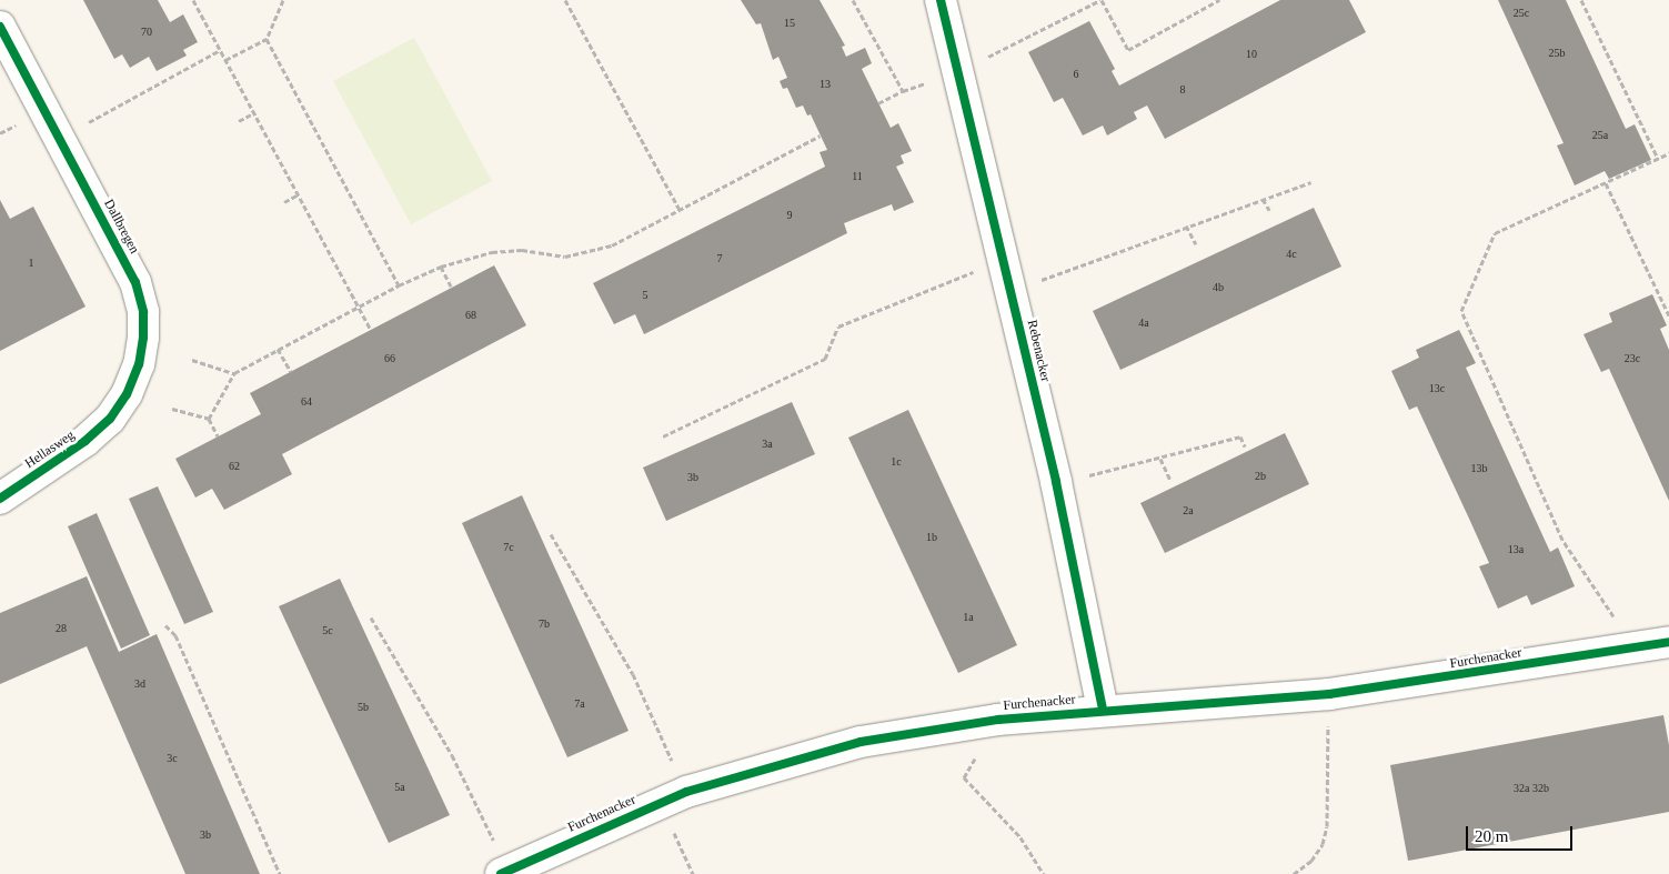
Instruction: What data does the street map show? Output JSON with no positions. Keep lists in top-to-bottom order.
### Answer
{
  "streets": {
    "street": [
      "Dallbregen",
      "Rebenacker",
      "Hellasweg",
      "Furchenacker"
    ]
  },
  "crossings": [
    ["Dallbregen", "Hellasweg"],
    ["Rebenacker", "Furchenacker"]
  ],
  "house_numbers": [
    "25c",
    "15",
    "70",
    "25b",
    "10",
    "6",
    "13",
    "8",
    "25a",
    "11",
    "9",
    "4c",
    "7",
    "1",
    "4b",
    "5",
    "68",
    "4a",
    "66",
    "23c",
    "13c",
    "64",
    "3a",
    "1c",
    "62",
    "13b",
    "2b",
    "3b",
    "2a",
    "1b",
    "7c",
    "13a",
    "1a",
    "7b",
    "28",
    "5c",
    "3d",
    "7a",
    "5b",
    "3c",
    "5a",
    "32a 32b",
    "3b"
  ],
  "scale_bar": "20 m"
}
